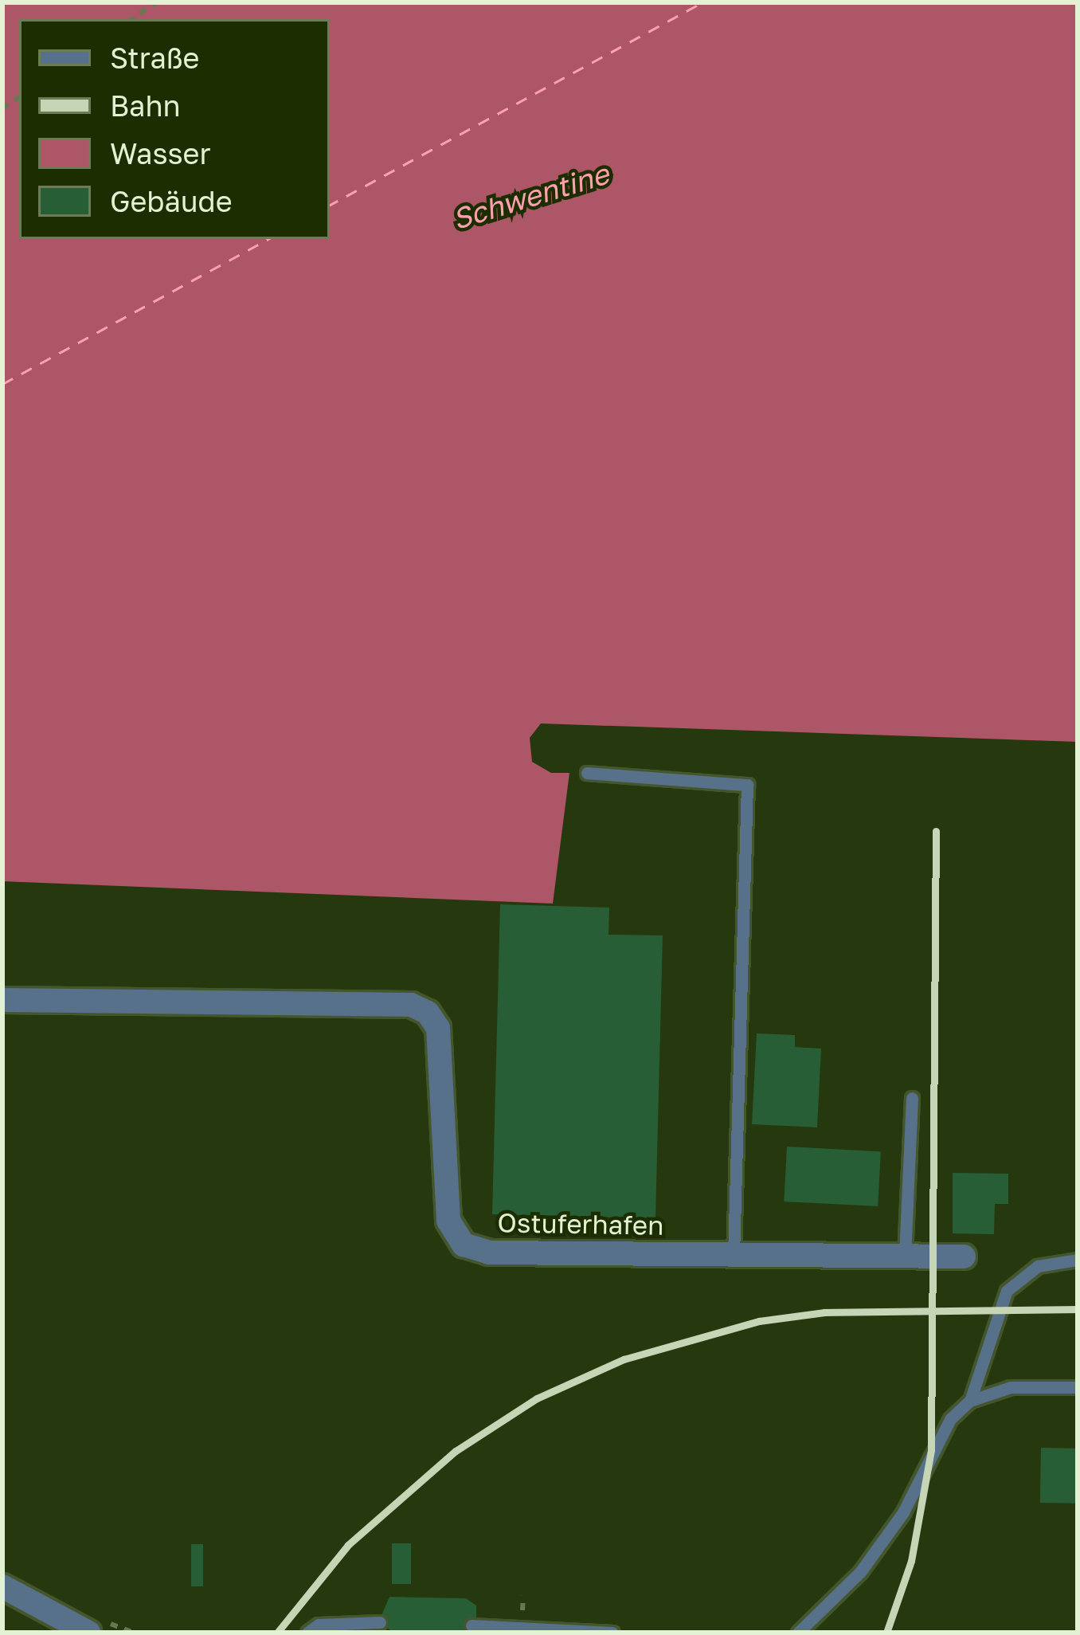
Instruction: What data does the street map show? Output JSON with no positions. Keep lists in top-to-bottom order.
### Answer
{
  "streets": {
    "street": ["Ostuferhafen"]
  },
  "water": ["Schwentine"],
  "legend": [
    "Straße",
    "Bahn",
    "Wasser",
    "Gebäude"
  ]
}
